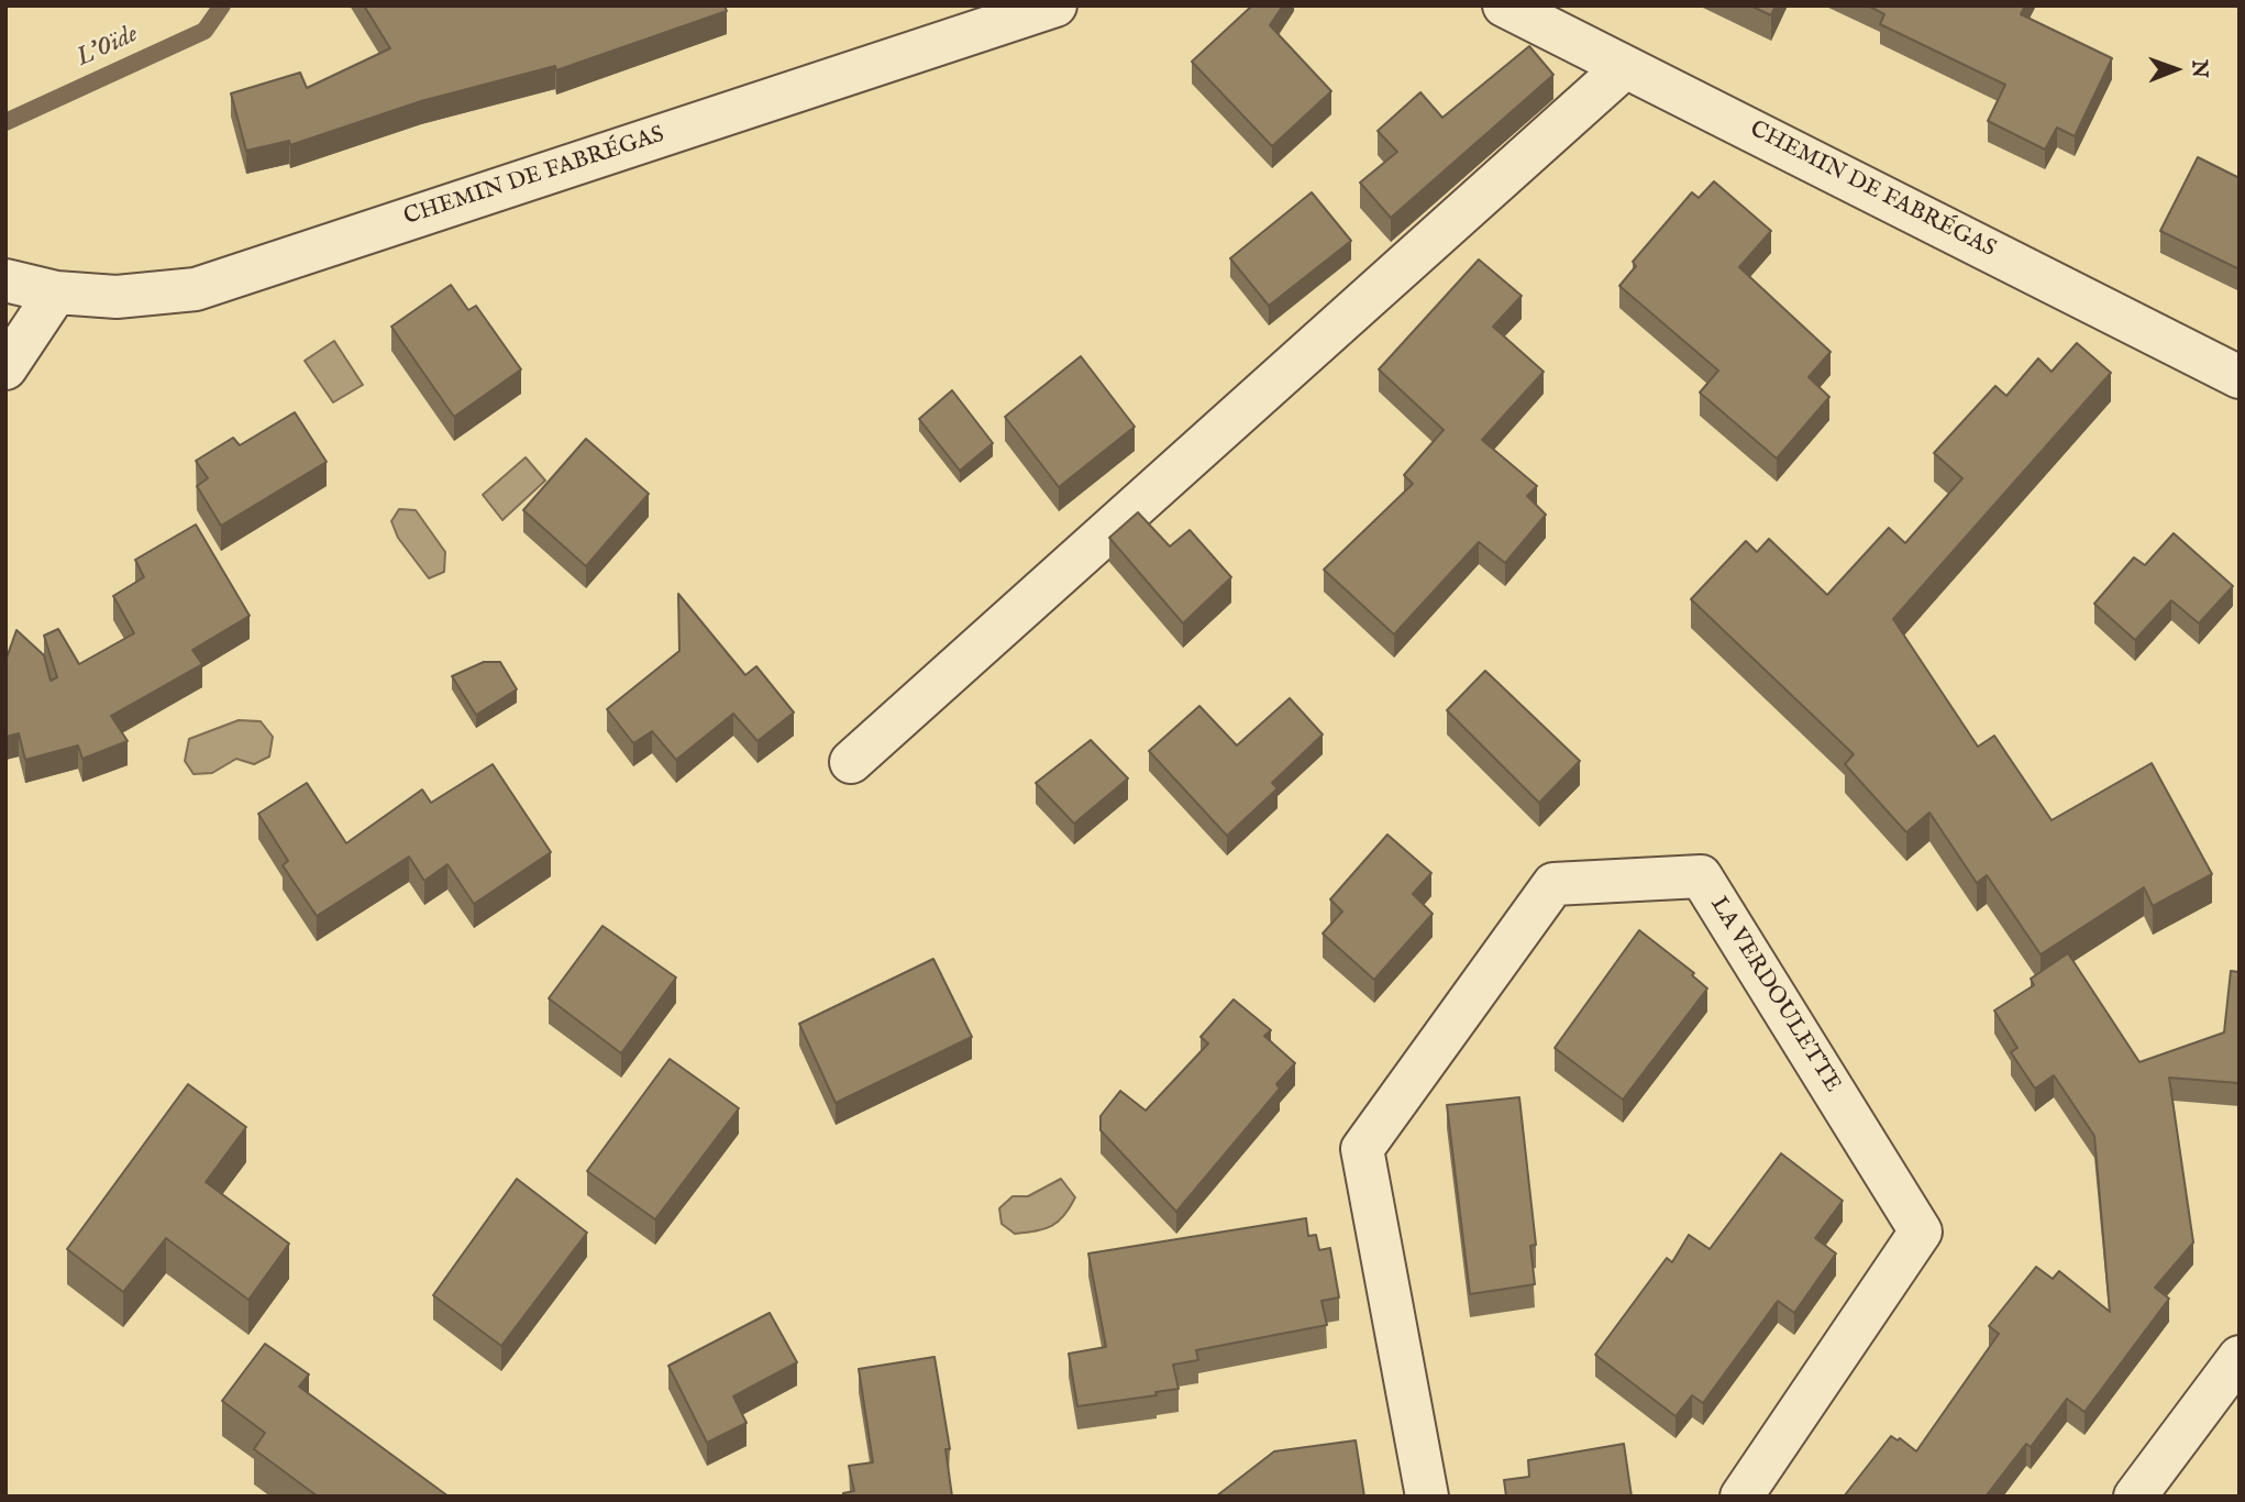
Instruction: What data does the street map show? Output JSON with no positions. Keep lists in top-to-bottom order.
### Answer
{
  "streets": {
    "street": ["CHEMIN DE FABRÉGAS", "LA VERDOULETTE"]
  },
  "water": ["L'Oïde"],
  "north": "right"
}
